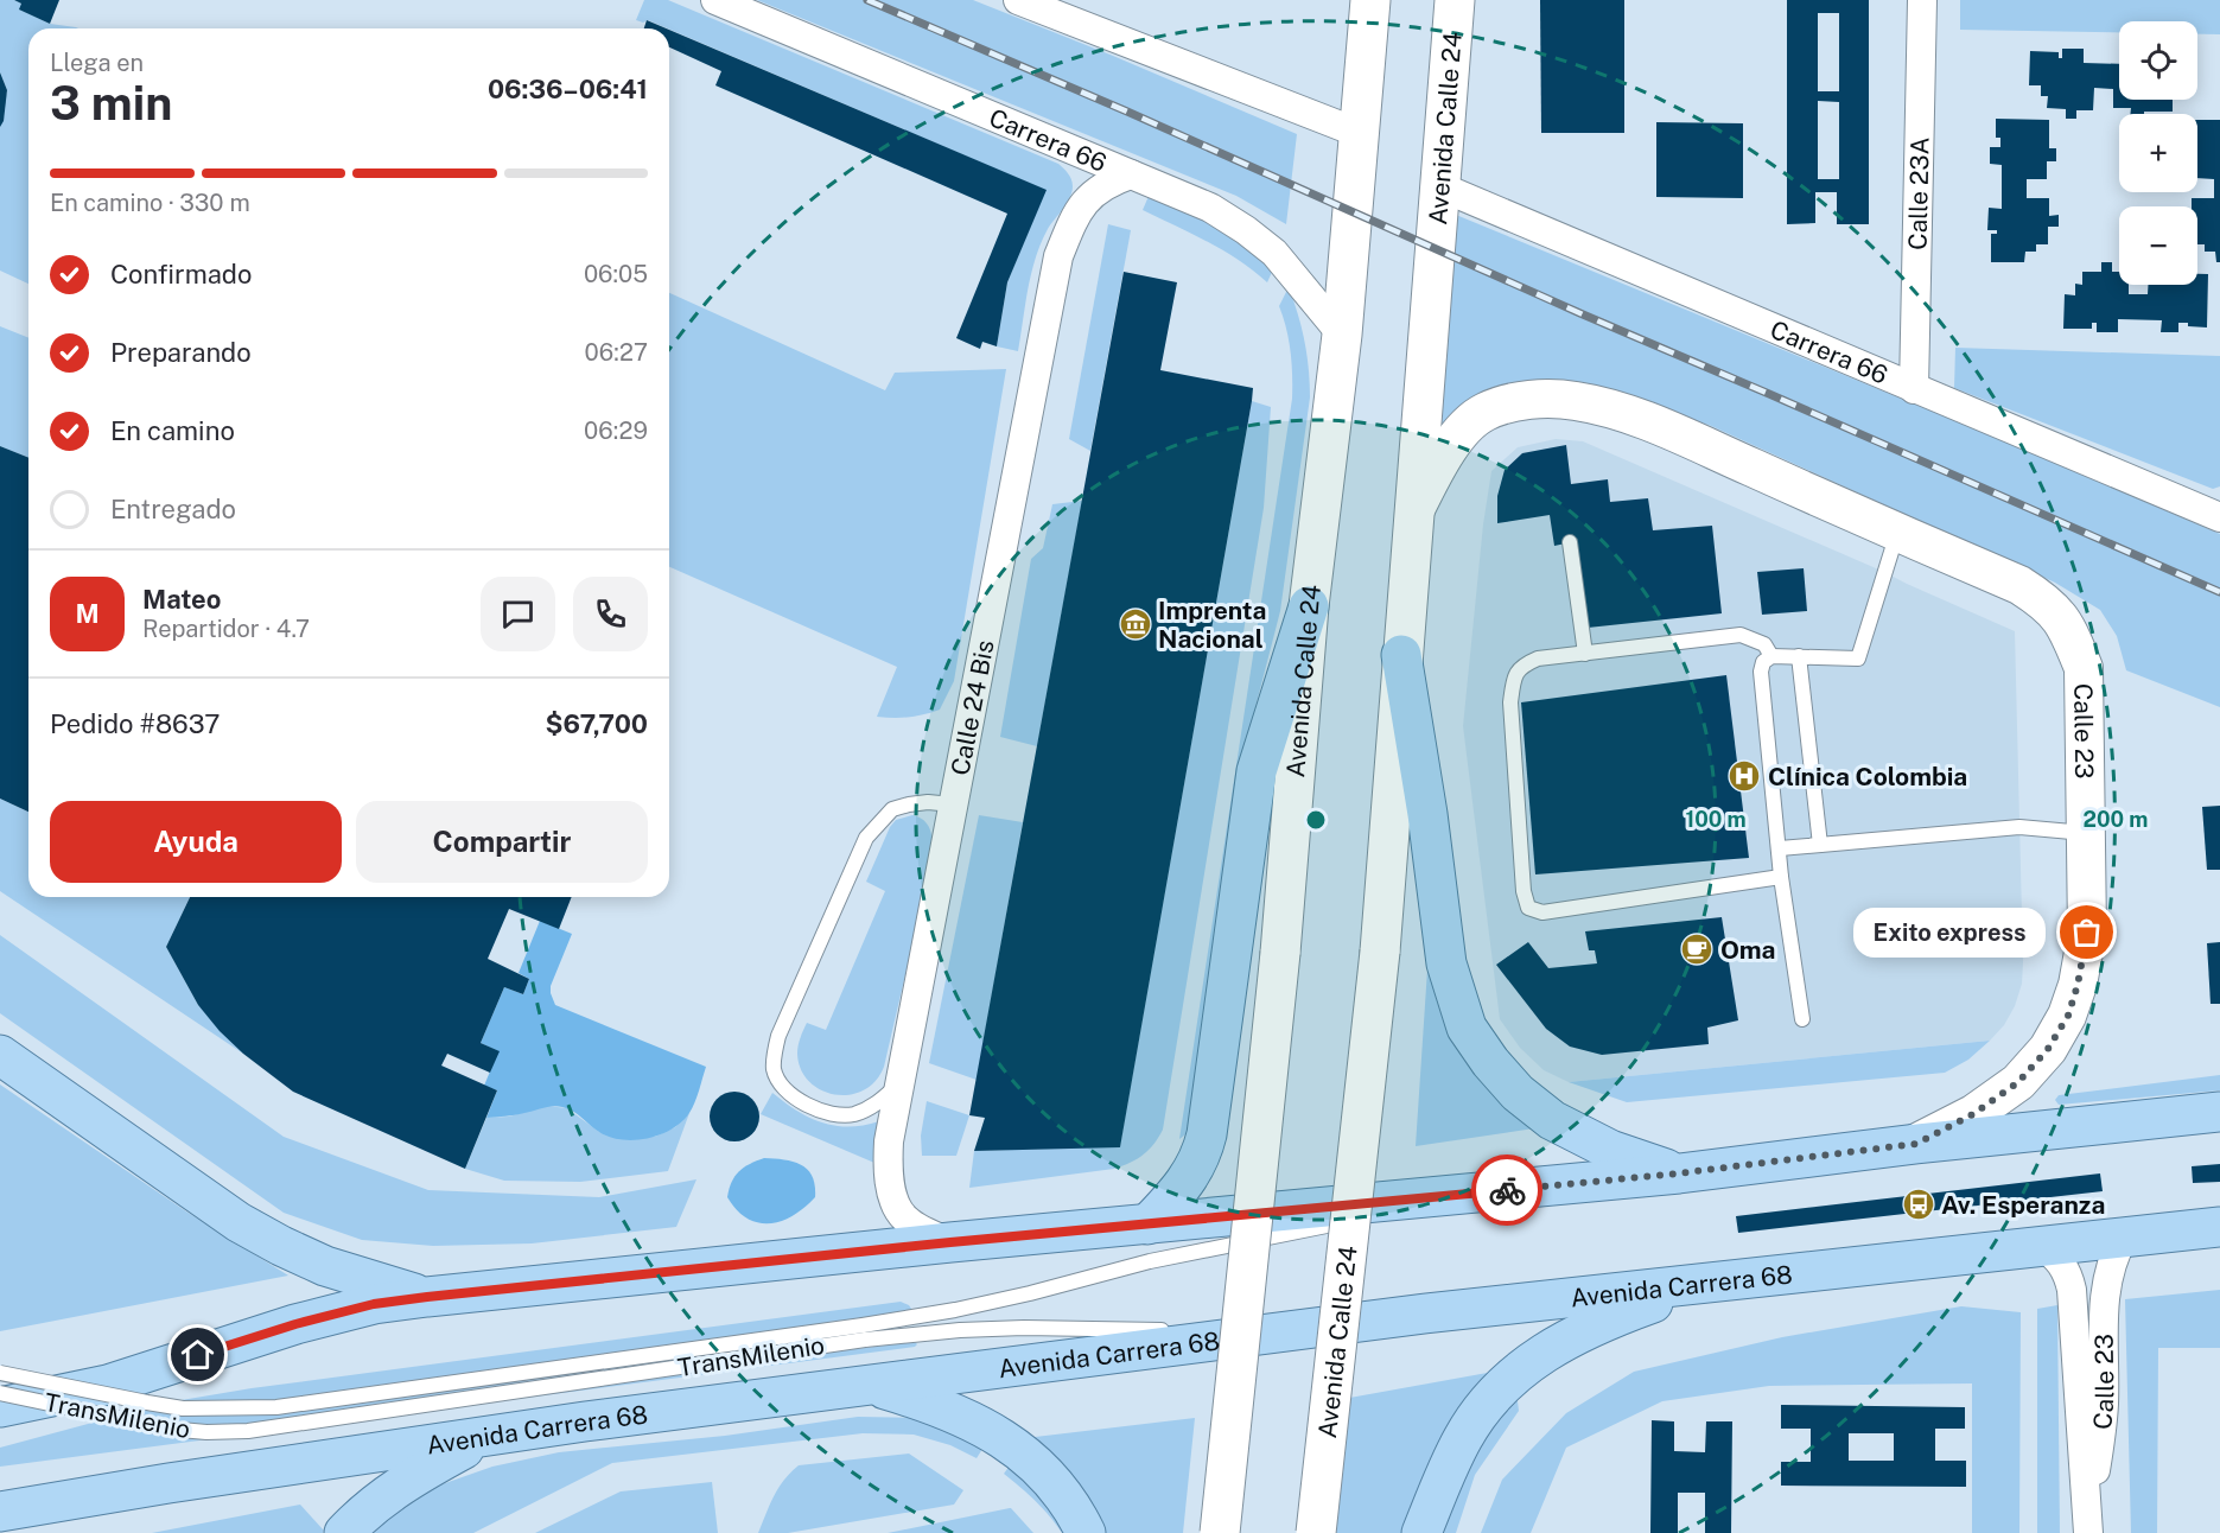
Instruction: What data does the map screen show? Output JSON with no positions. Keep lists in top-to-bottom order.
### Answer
{
  "streets": {
    "main road": ["Avenida Calle 24", "Avenida Carrera 68"],
    "street": [
      "Carrera 66",
      "Calle 23A",
      "Calle 24 Bis",
      "Calle 23"
    ],
    "lane": ["TransMilenio"]
  },
  "crossings": [
    ["Avenida Calle 24", "Carrera 66"],
    ["Carrera 66", "Calle 23A"],
    ["Carrera 66", "Calle 24 Bis"],
    ["Calle 23", "Avenida Carrera 68"]
  ],
  "places": {
    "museum": ["Imprenta Nacional"],
    "hospital": ["Clínica Colombia"],
    "other": ["Exito express"],
    "cafe": ["Oma"],
    "bus stop": ["Av. Esperanza"]
  },
  "page": {
    "map_buttons": ["+", "−"],
    "heading": ["3 min", "Llega en", "06:36–06:41"],
    "panel": [
      "Mateo",
      "Repartidor · 4.7",
      "Pedido #8637",
      "$67,700"
    ],
    "bar": "En camino · 330 m",
    "list": [
      ["Confirmado", "06:05"],
      ["Preparando", "06:27"],
      ["En camino", "06:29"],
      "Entregado"
    ],
    "round": "M",
    "buttons": ["Ayuda", "Compartir"],
    "bubble": "Exito express"
  },
  "rings": ["100 m", "200 m"]
}
